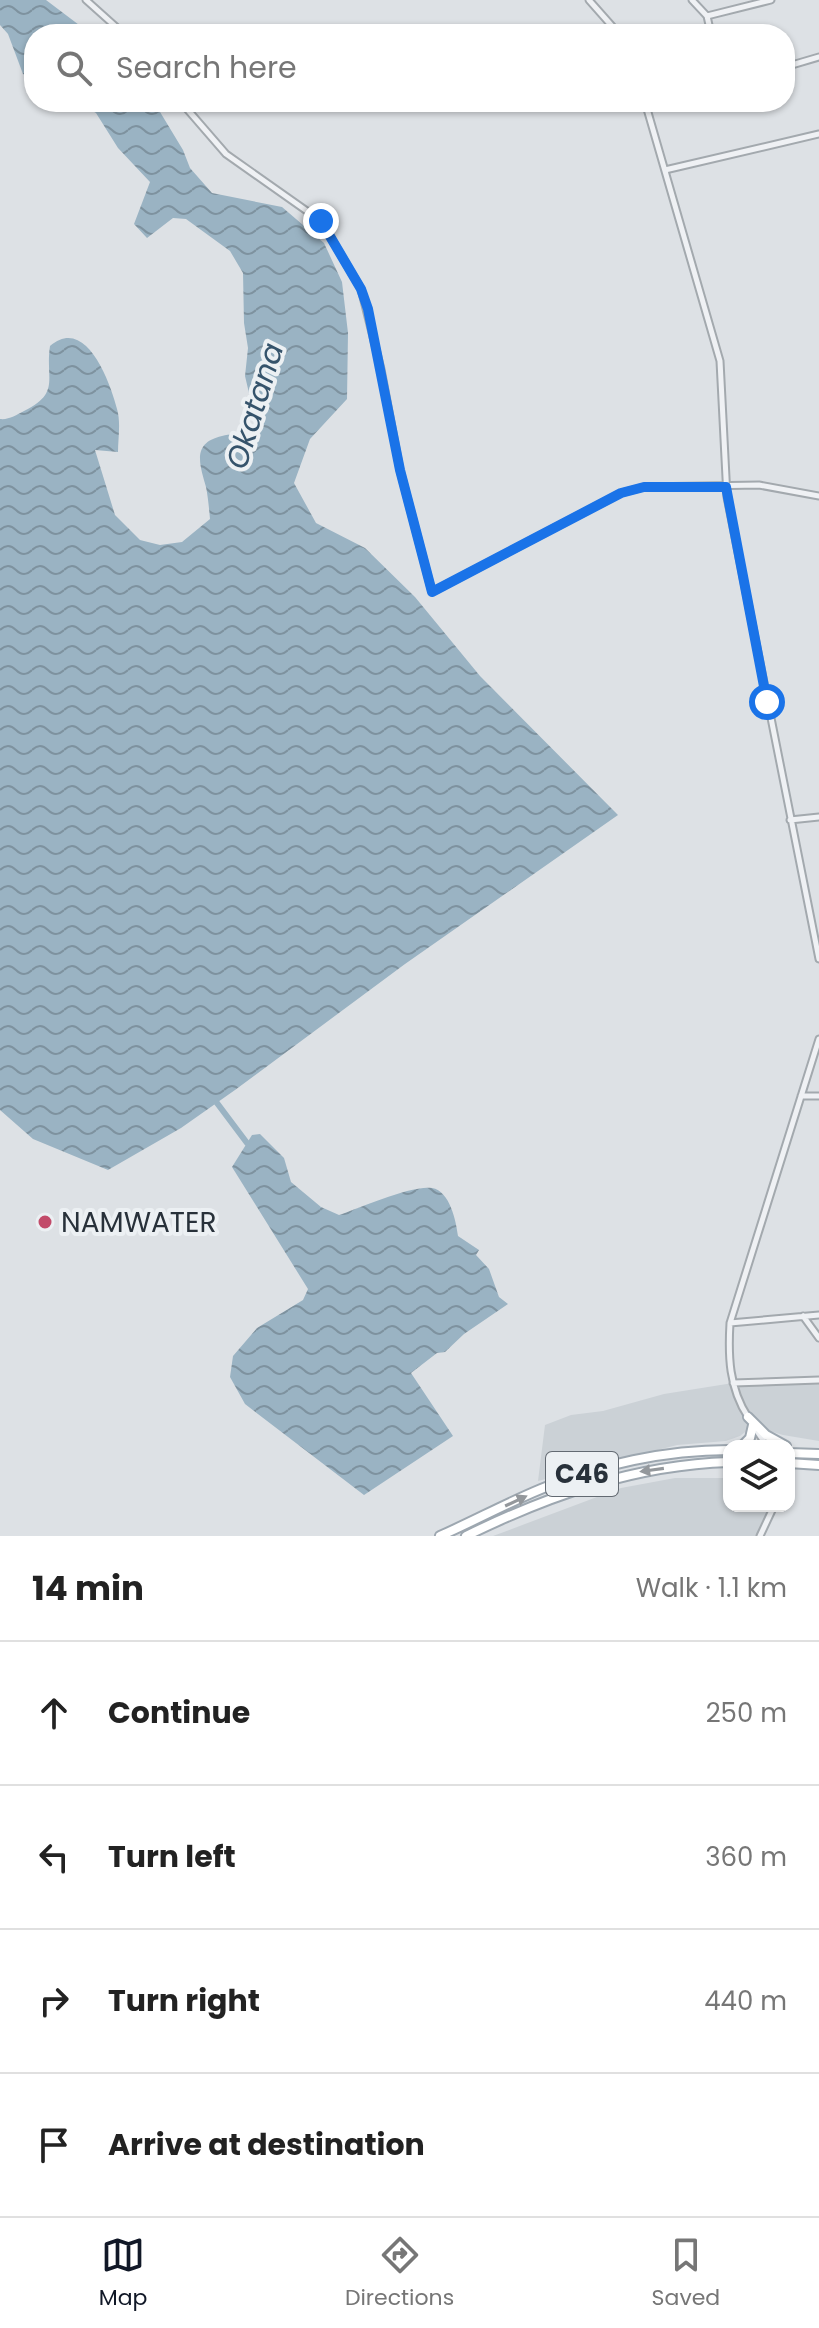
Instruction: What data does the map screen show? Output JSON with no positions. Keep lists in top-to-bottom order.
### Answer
{
  "streets": {
    "main road": ["C46"]
  },
  "water": ["Okatana"],
  "places": ["NAMWATER"],
  "page": {
    "search": "Search here",
    "heading": ["14 min", "Walk · 1.1 km"],
    "list": [
      ["Continue", "250 m"],
      ["Turn left", "360 m"],
      ["Turn right", "440 m"],
      "Arrive at destination"
    ],
    "nav": ["Map", "Directions", "Saved"]
  }
}
